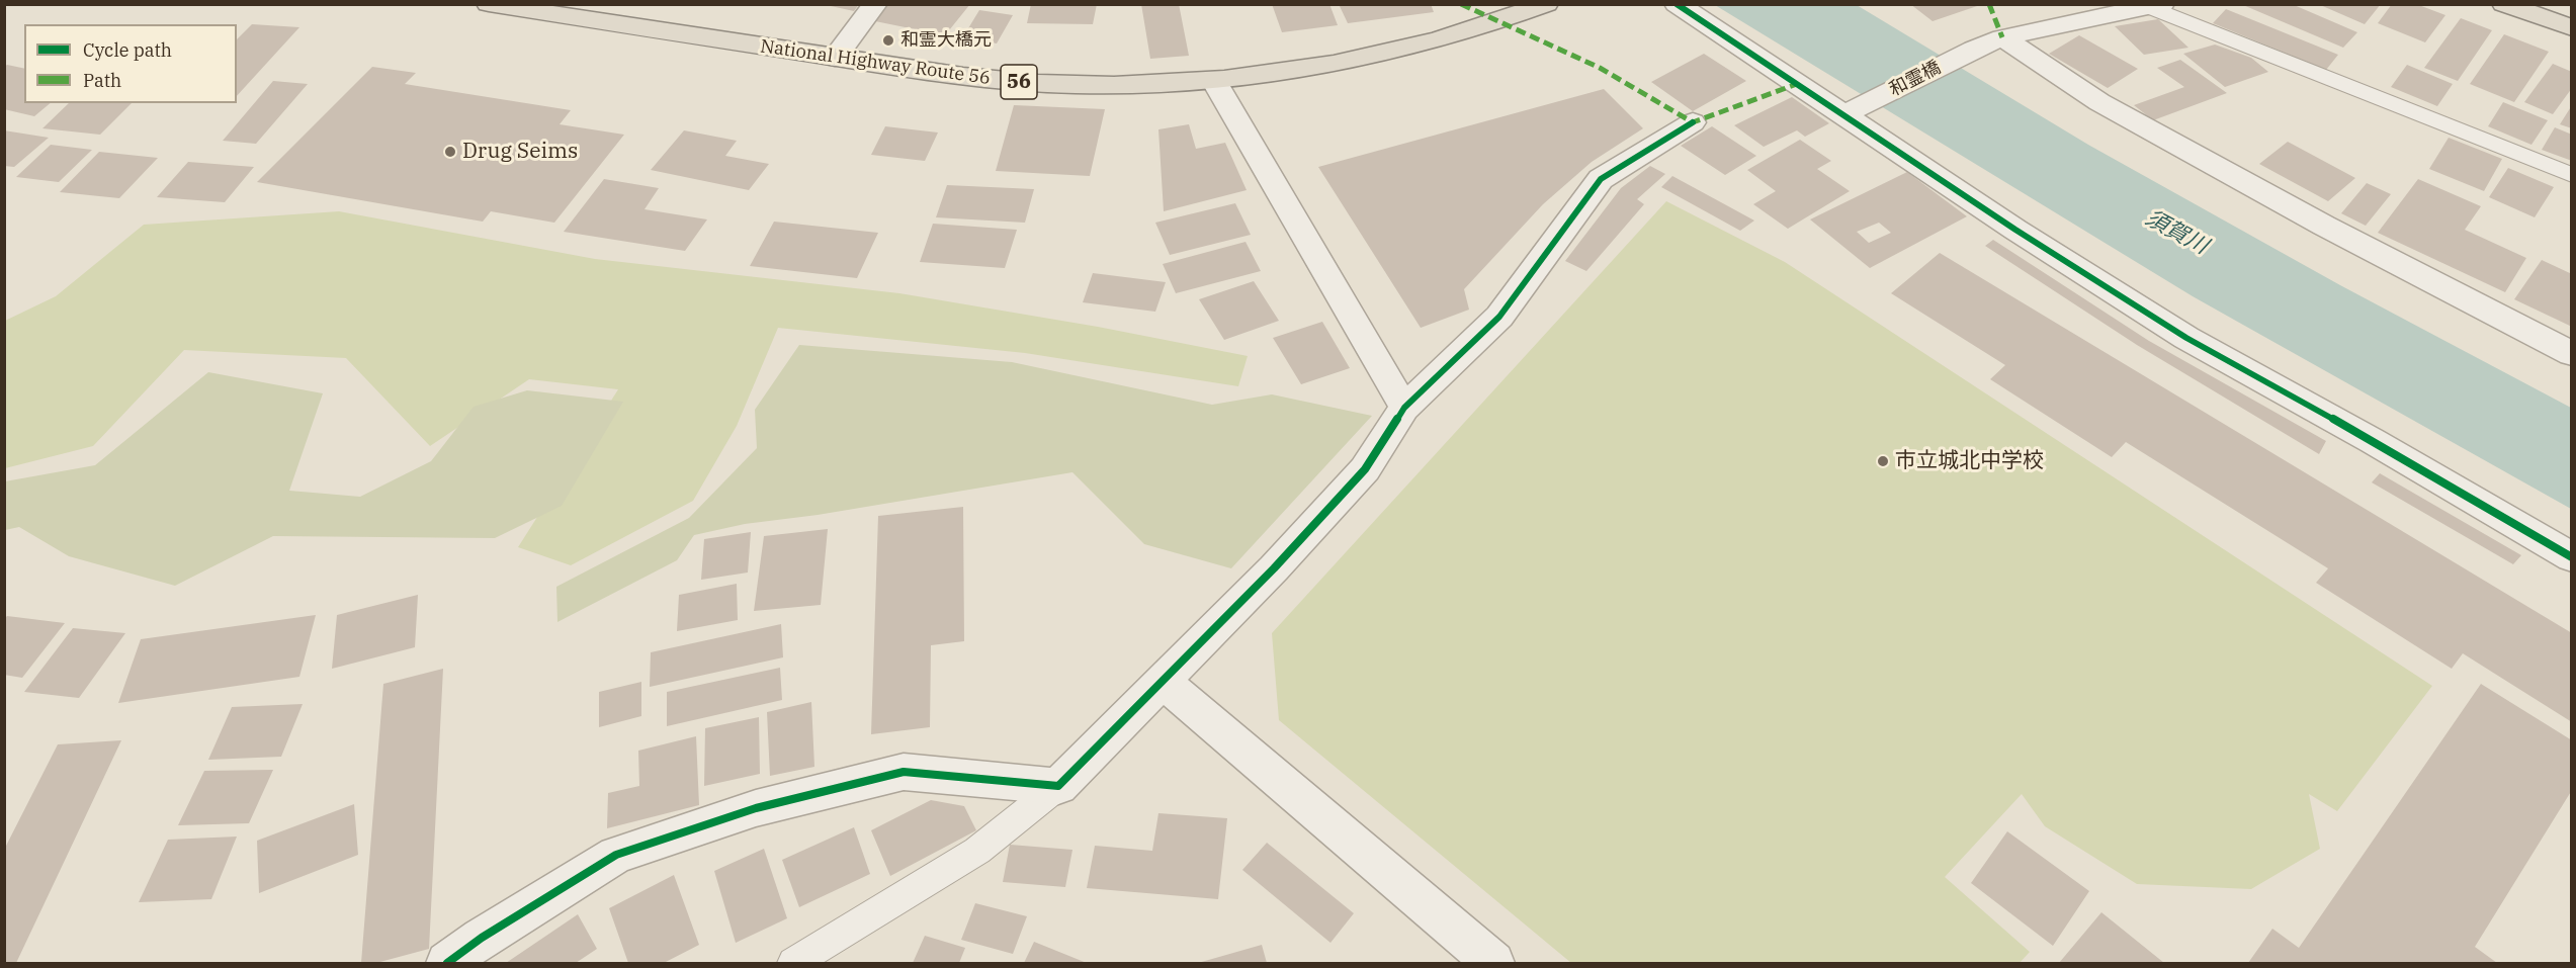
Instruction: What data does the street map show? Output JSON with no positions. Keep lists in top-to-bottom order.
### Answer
{
  "streets": {
    "highway": ["National Highway Route 56", "56"],
    "street": ["和霊橋"]
  },
  "water": ["須賀川"],
  "places": ["和霊大橋元", "Drug Seims", "市立城北中学校"],
  "legend": ["Cycle path", "Path"]
}
